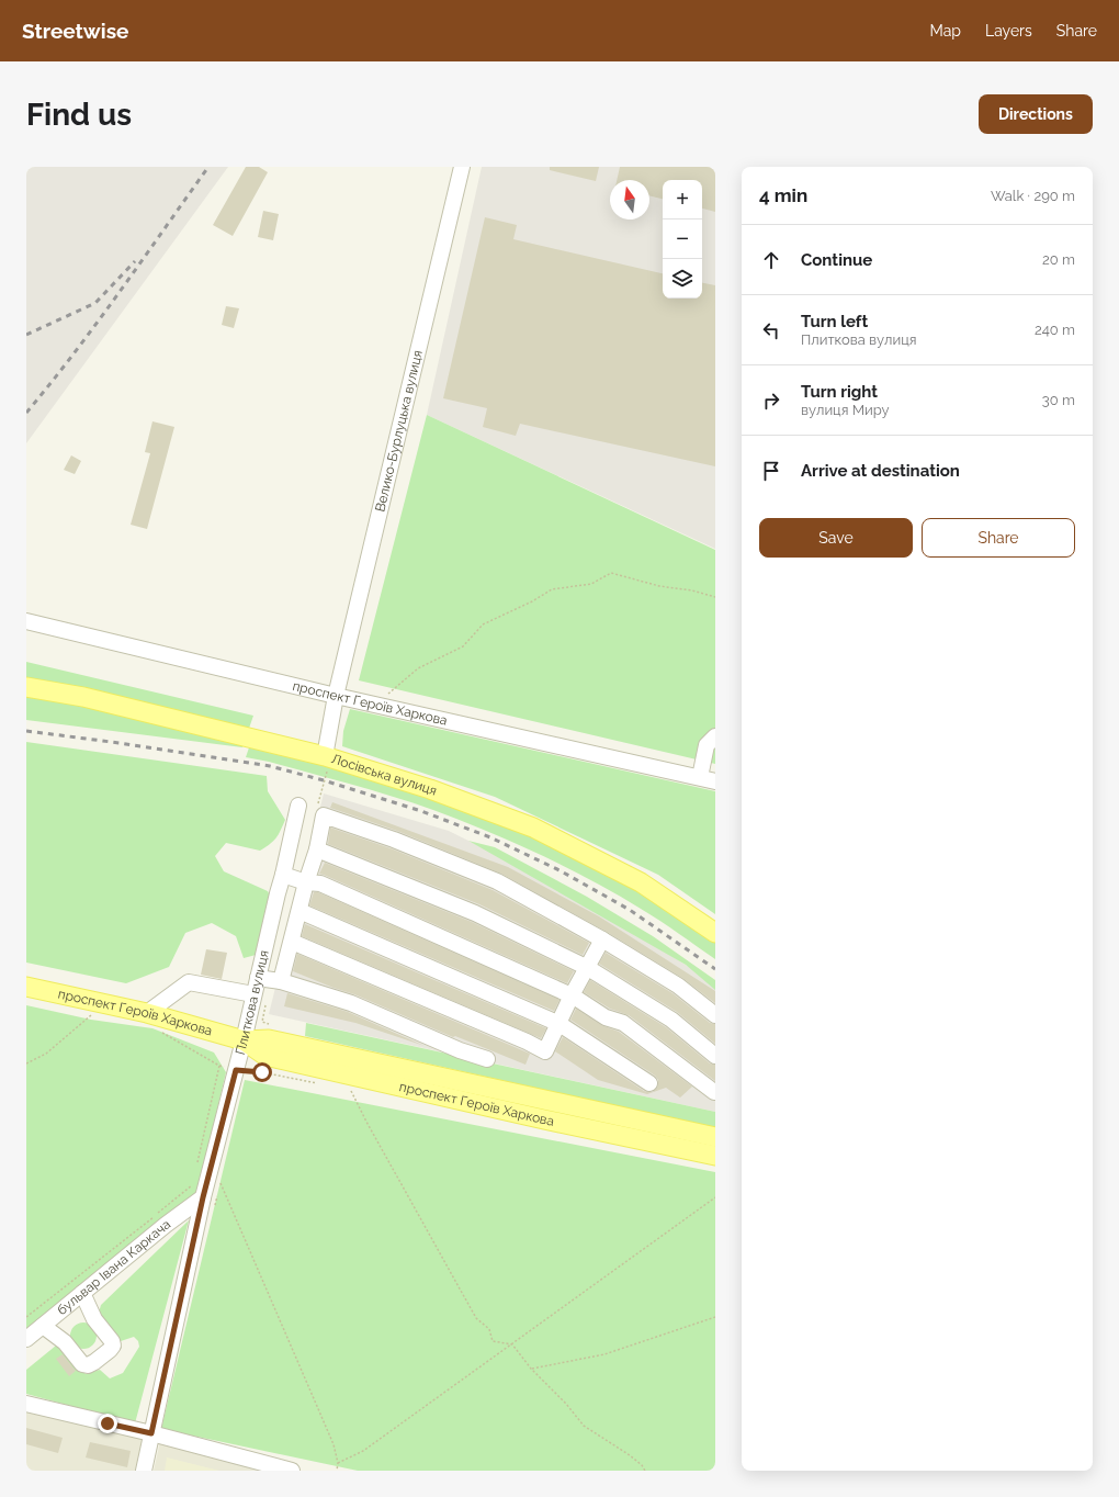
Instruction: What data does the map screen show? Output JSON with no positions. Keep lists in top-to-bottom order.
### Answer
{
  "streets": {
    "main road": ["проспект Героїв Харкова", "Лосівська вулиця"],
    "street": ["Велико-Бурлуцька вулиця", "Плиткова вулиця", "бульвар Івана Каркача"]
  },
  "crossings": [
    ["Велико-Бурлуцька вулиця", "проспект Героїв Харкова"],
    ["проспект Героїв Харкова", "Плиткова вулиця"],
    ["Плиткова вулиця", "бульвар Івана Каркача"]
  ],
  "north": "top",
  "page": {
    "header": "Streetwise",
    "nav": ["Map", "Layers", "Share"],
    "buttons": [
      "Directions",
      ["Save", "Share"]
    ],
    "title": "Find us",
    "heading": ["4 min", "Walk · 290 m"],
    "map_buttons": ["+", "−"],
    "list": [
      ["Continue", "20 m"],
      ["Turn left", "Плиткова вулиця", "240 m"],
      ["Turn right", "вулиця Миру", "30 m"],
      "Arrive at destination"
    ]
  }
}
